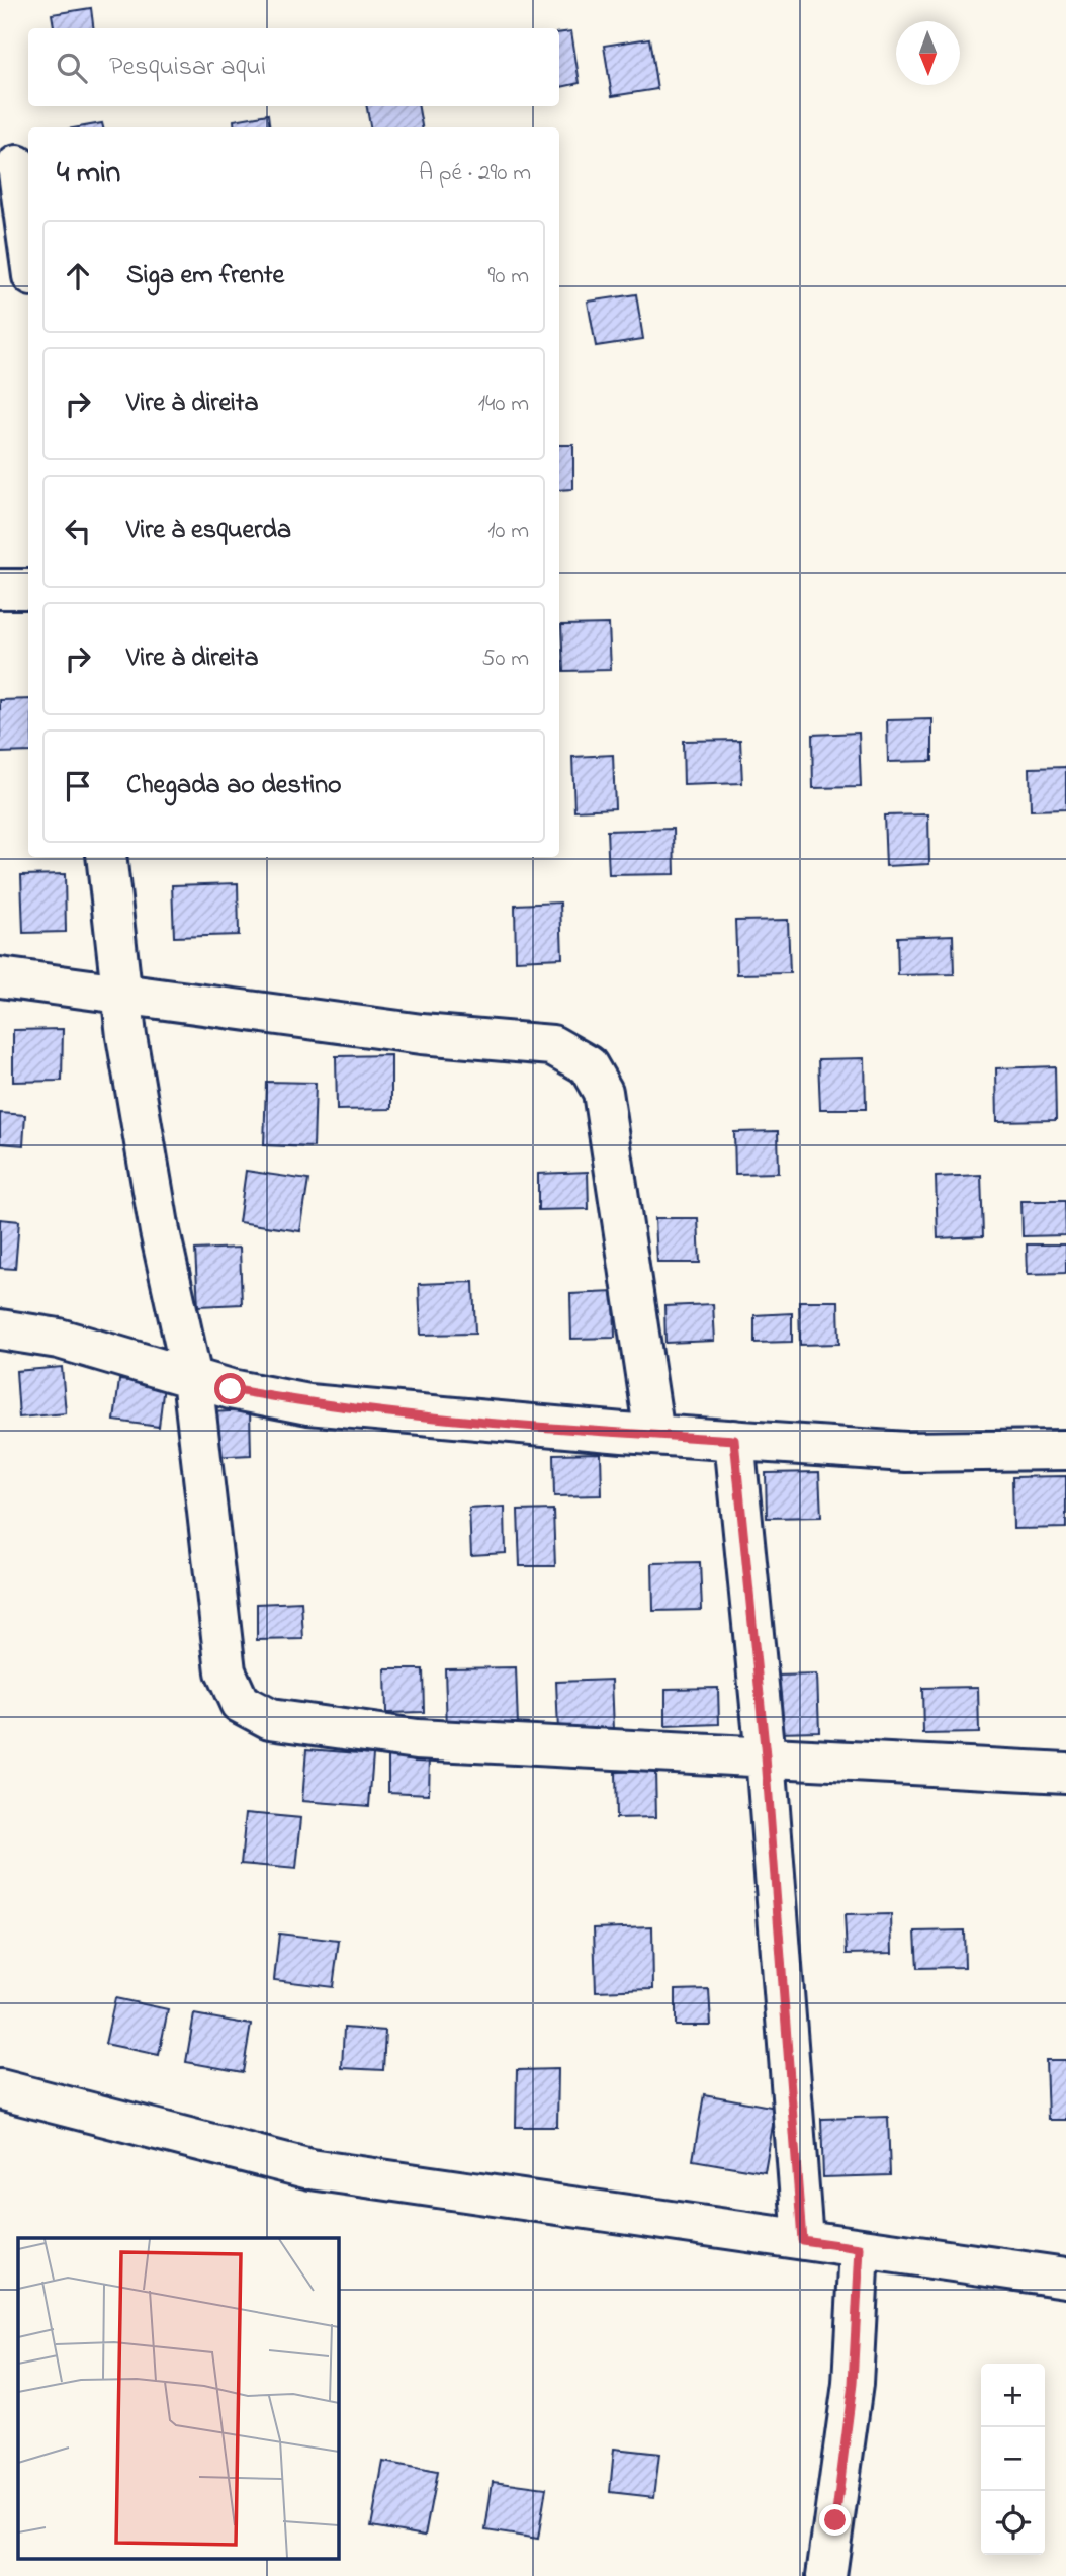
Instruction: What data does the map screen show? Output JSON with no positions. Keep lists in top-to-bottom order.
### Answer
{
  "north": "bottom",
  "page": {
    "search": "Pesquisar aqui",
    "heading": ["4 min", "A pé · 290 m"],
    "list": [
      ["Siga em frente", "90 m"],
      ["Vire à direita", "140 m"],
      ["Vire à esquerda", "10 m"],
      ["Vire à direita", "50 m"],
      "Chegada ao destino"
    ],
    "map_buttons": ["+", "−"]
  }
}
